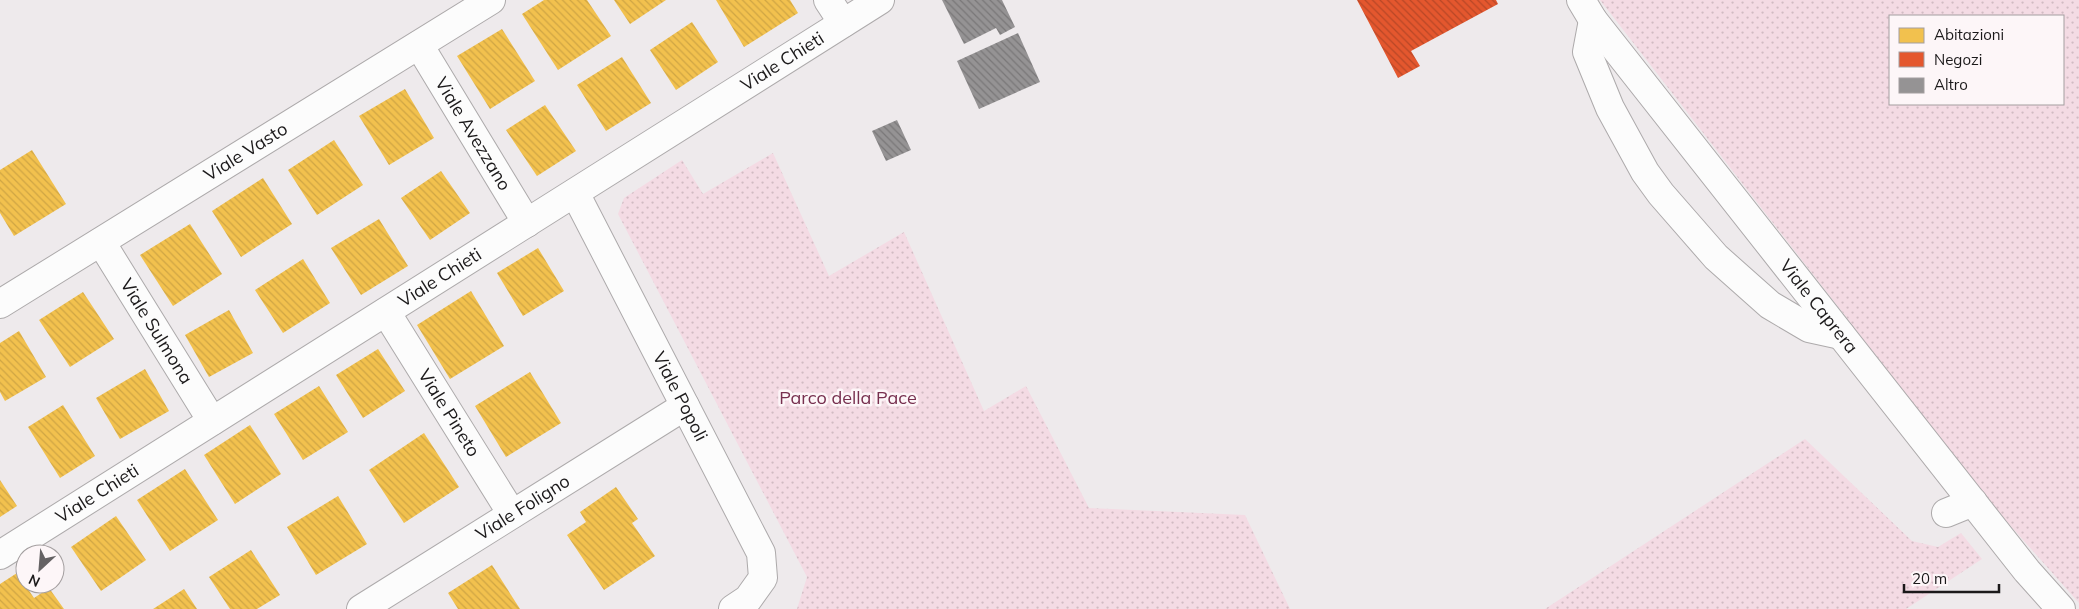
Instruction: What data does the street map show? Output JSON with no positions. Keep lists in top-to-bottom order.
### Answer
{
  "streets": {
    "street": [
      "Viale Chieti",
      "Viale Avezzano",
      "Viale Vasto",
      "Viale Caprera",
      "Viale Sulmona",
      "Viale Popoli",
      "Viale Pineto",
      "Viale Foligno"
    ]
  },
  "crossings": [
    ["Viale Chieti", "Viale Avezzano"],
    ["Viale Chieti", "Viale Sulmona"],
    ["Viale Chieti", "Viale Popoli"],
    ["Viale Chieti", "Viale Pineto"],
    ["Viale Avezzano", "Viale Vasto"],
    ["Viale Vasto", "Viale Sulmona"],
    ["Viale Popoli", "Viale Foligno"],
    ["Viale Pineto", "Viale Foligno"]
  ],
  "parks": ["Parco della Pace"],
  "legend": ["Abitazioni", "Negozi", "Altro"],
  "scale_bar": "20 m",
  "north": "bottom left"
}
